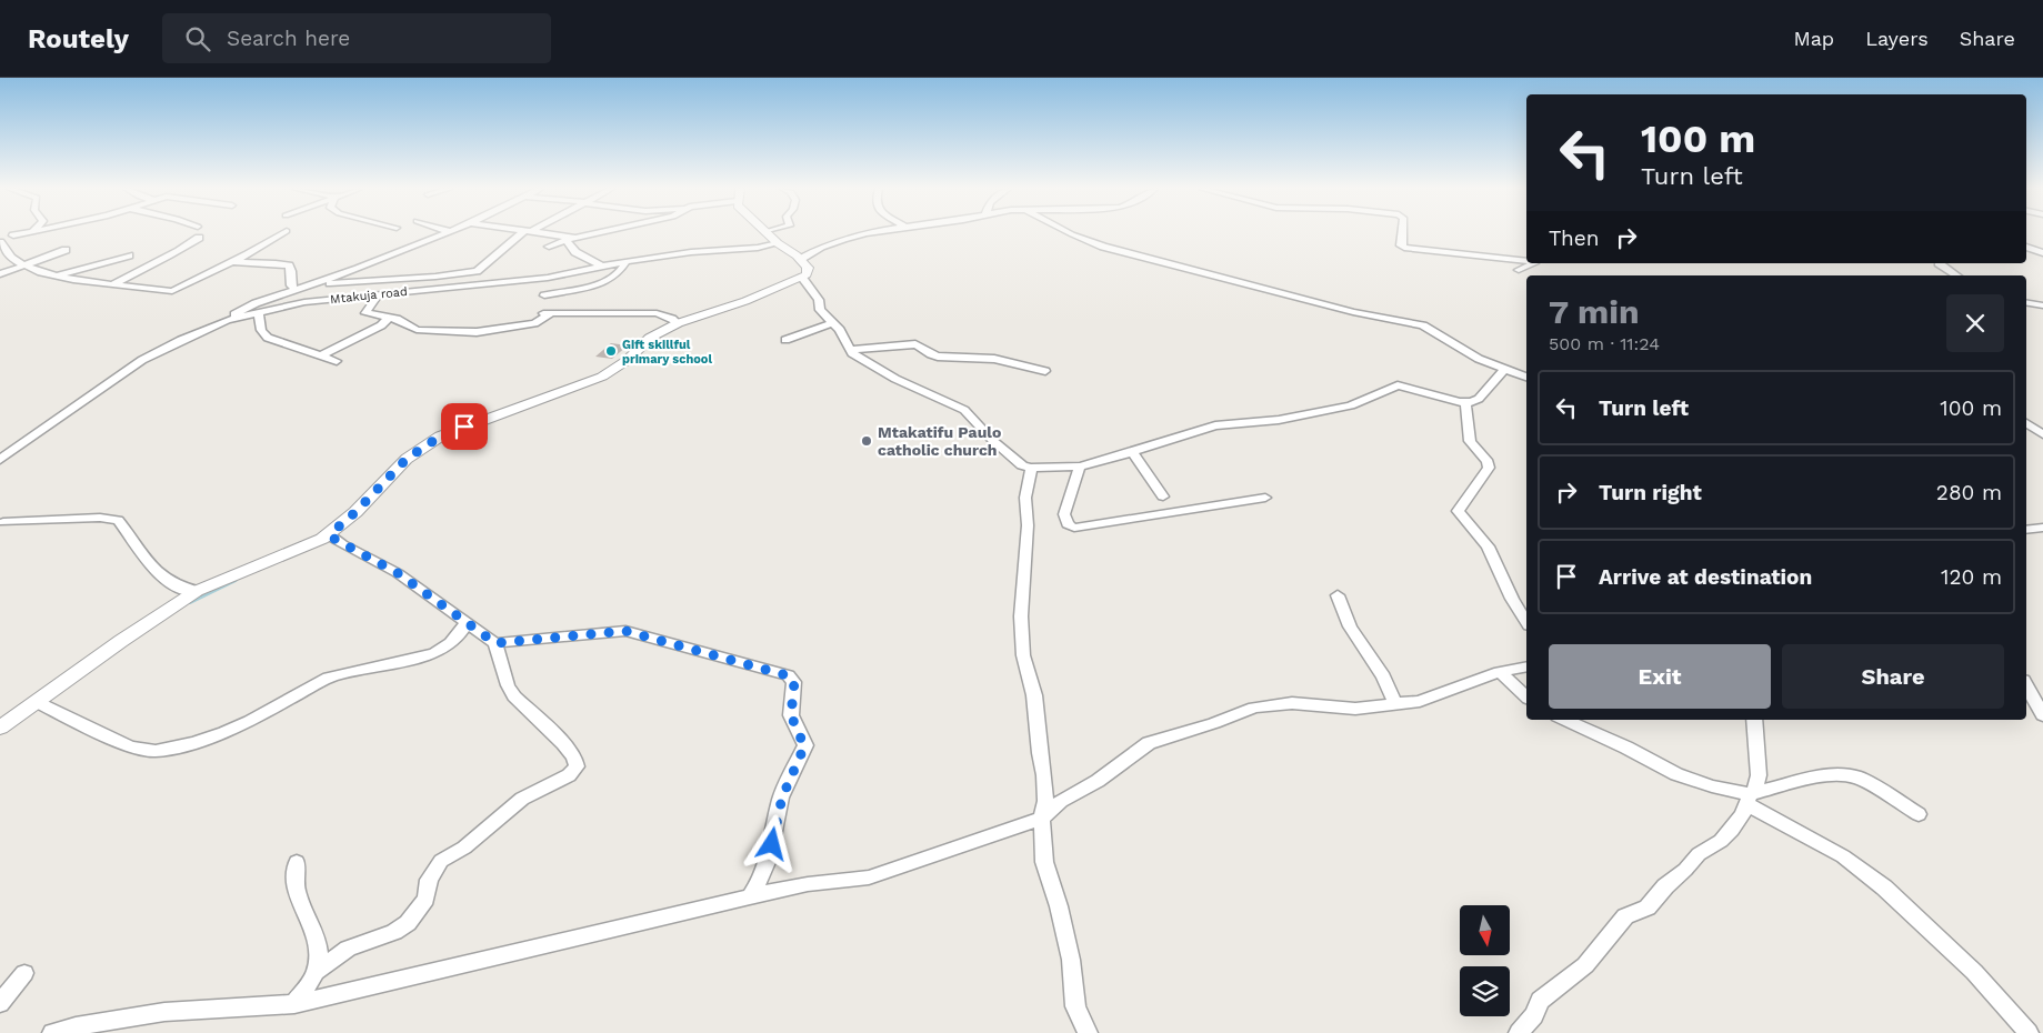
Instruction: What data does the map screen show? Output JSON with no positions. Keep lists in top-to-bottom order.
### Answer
{
  "streets": {
    "street": ["Mtakuja road"]
  },
  "places": ["Gift skillful primary school", "Mtakatifu Paulo catholic church"],
  "north": "bottom",
  "page": {
    "header": "Routely",
    "search": "Search here",
    "nav": ["Map", "Layers", "Share"],
    "turn": ["100 m", "Turn left"],
    "then": "Then",
    "heading": ["7 min", "500 m · 11:24"],
    "list": [
      {
        "name": "Turn left",
        "value": "100 m"
      },
      {
        "name": "Turn right",
        "value": "280 m"
      },
      {
        "name": "Arrive at destination",
        "value": "120 m"
      }
    ],
    "buttons": ["Exit", "Share"]
  }
}
